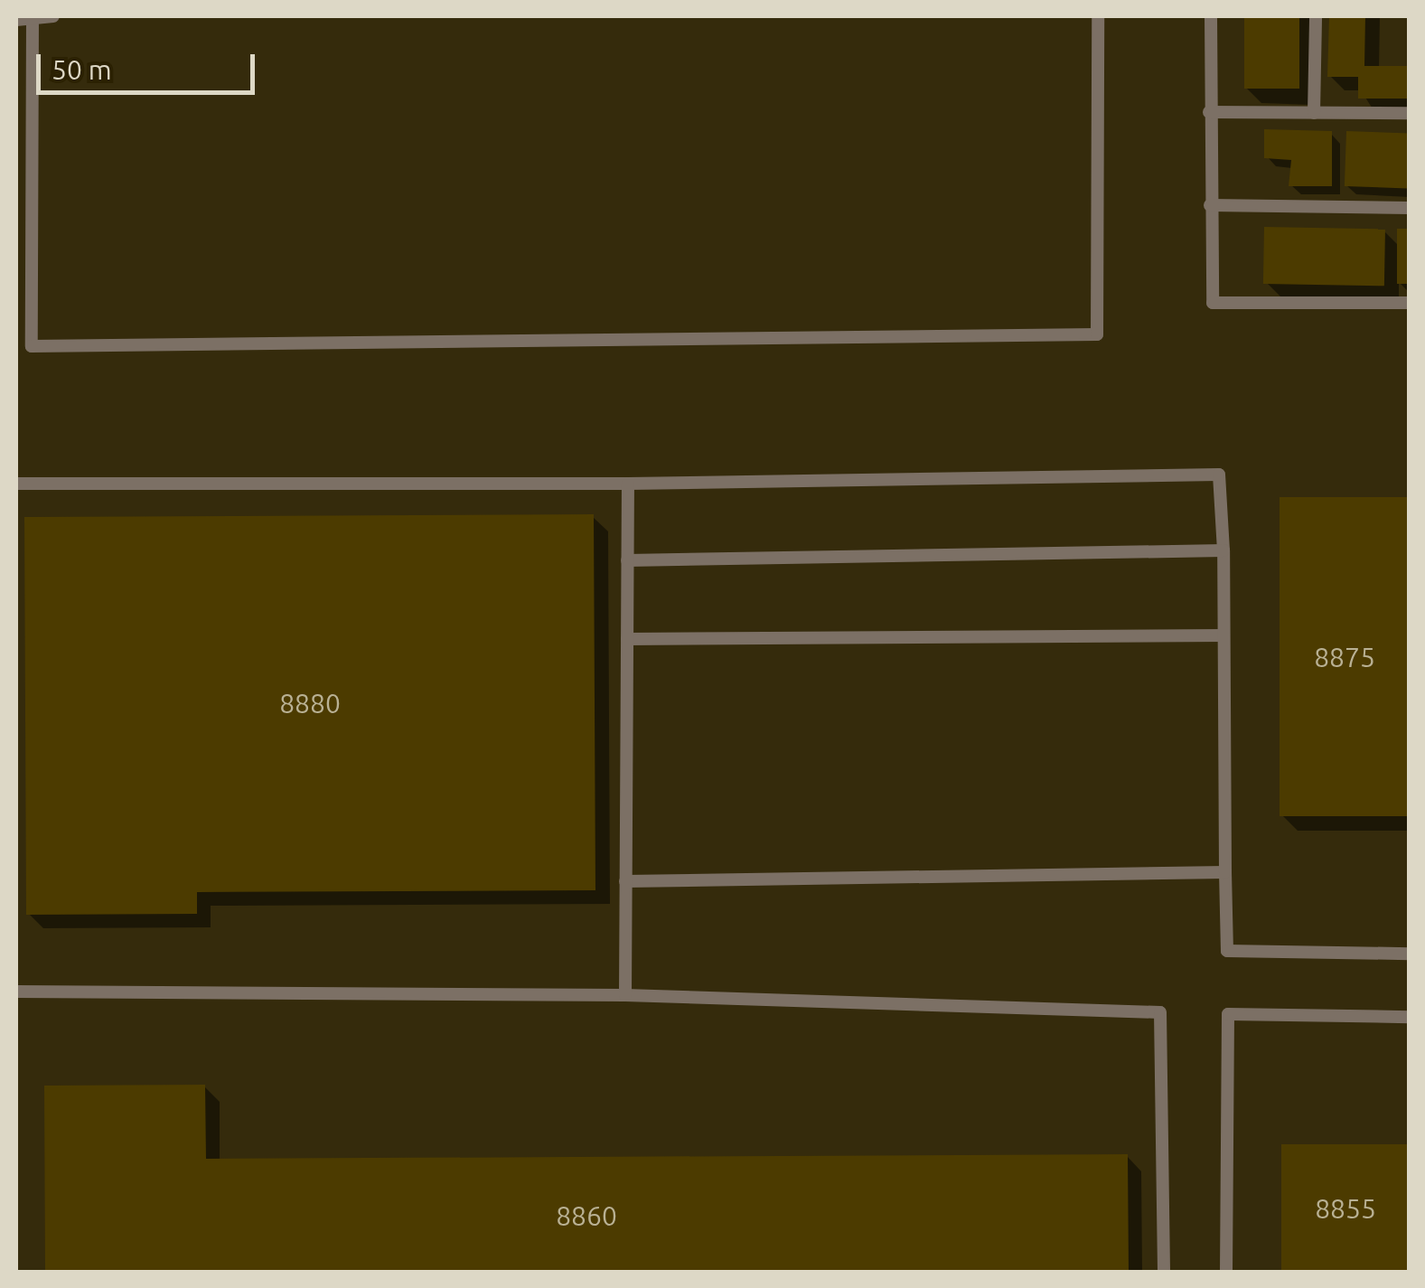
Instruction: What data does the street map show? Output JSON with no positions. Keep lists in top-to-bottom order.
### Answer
{
  "house_numbers": [
    "8875",
    "8880",
    "8855",
    "8860"
  ],
  "scale_bar": "50 m"
}
